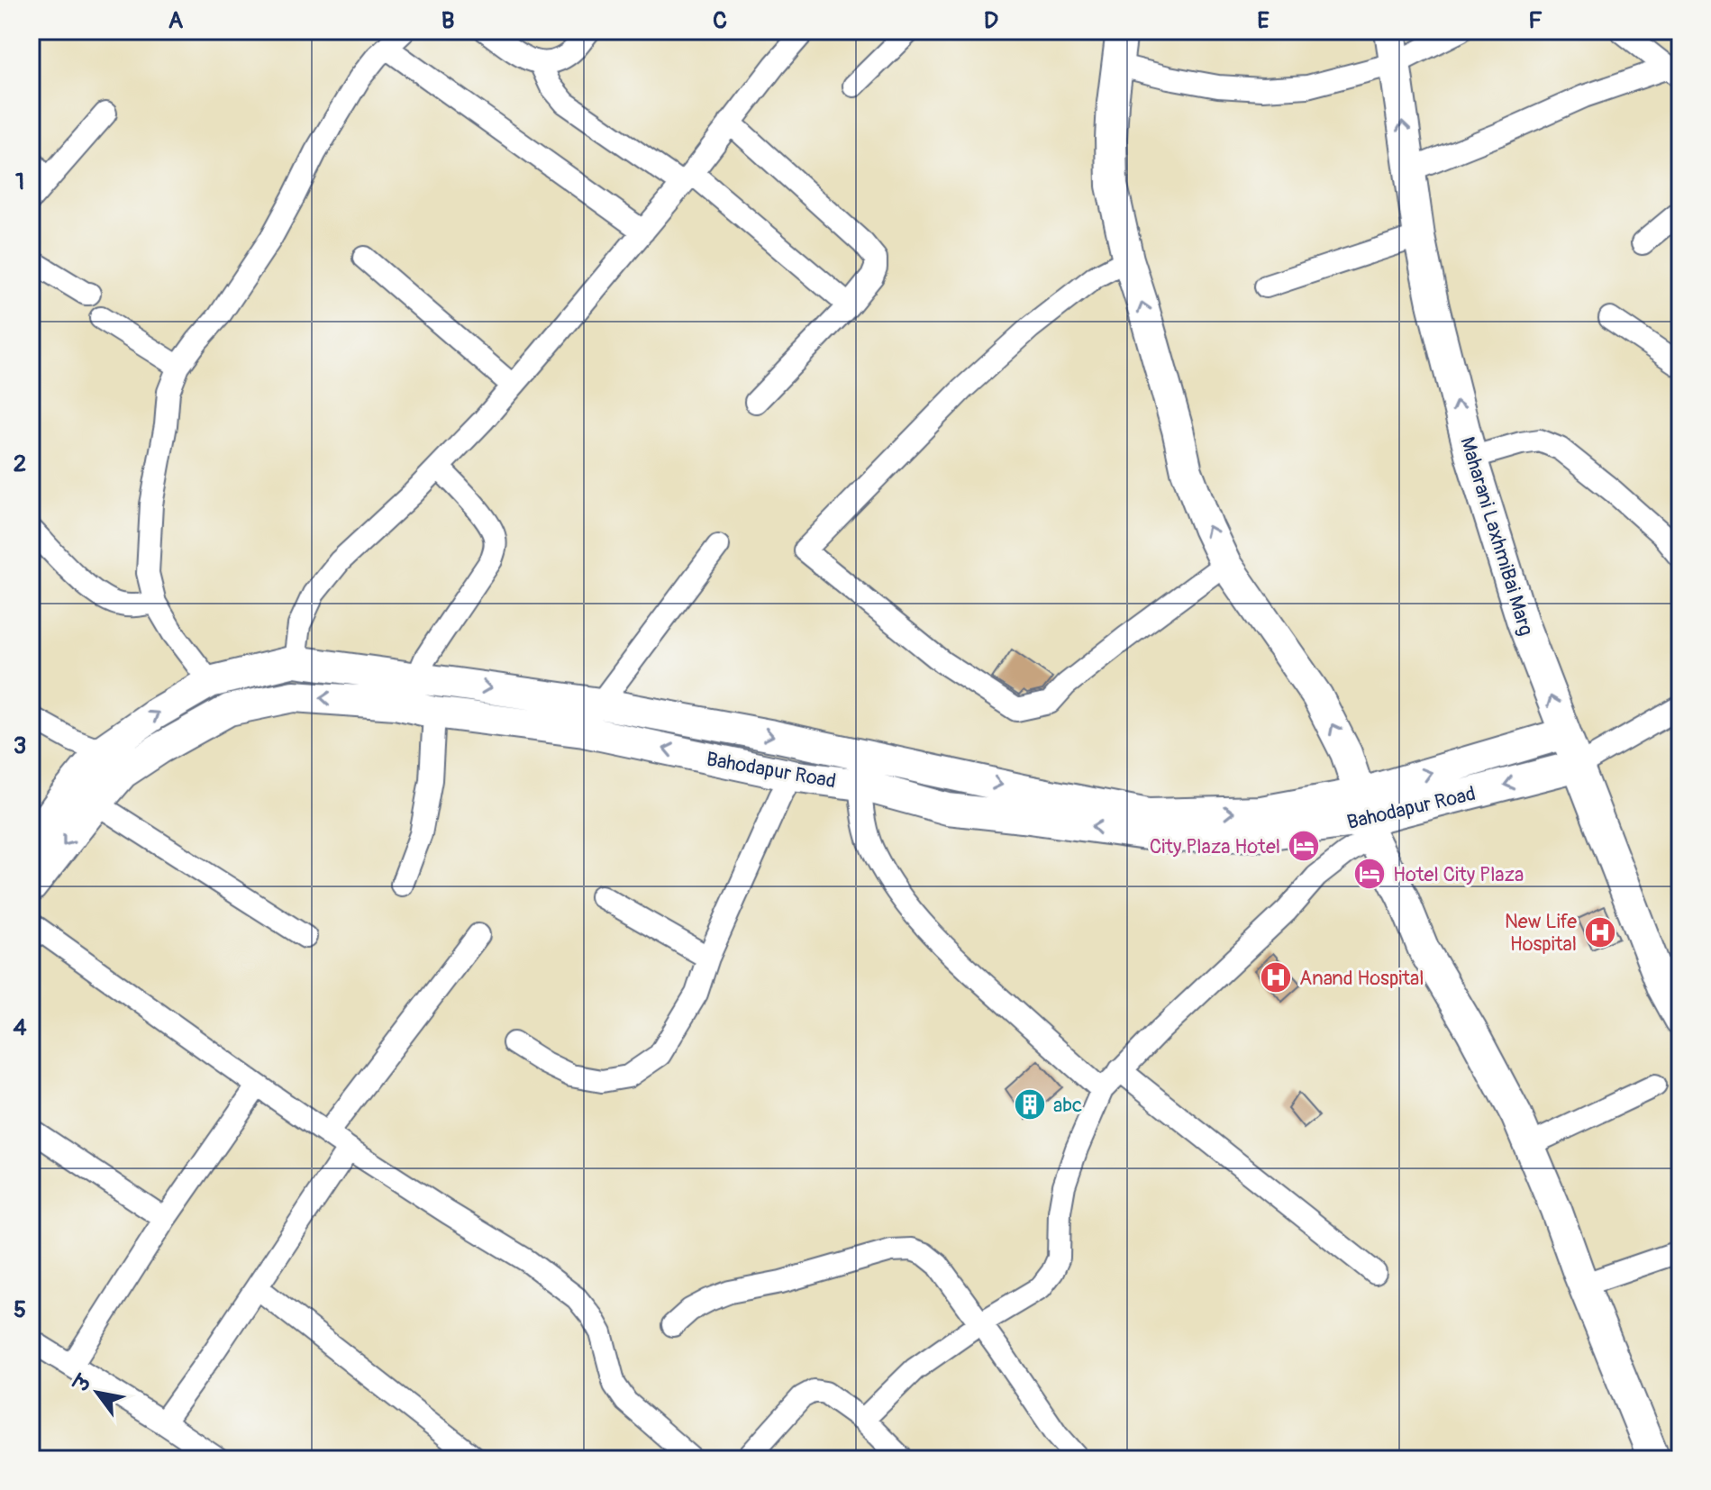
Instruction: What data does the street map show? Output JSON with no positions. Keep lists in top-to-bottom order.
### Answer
{
  "streets": {
    "main road": ["Maharani LaxhmiBai Marg", "Bahodapur Road"]
  },
  "crossings": [
    ["Maharani LaxhmiBai Marg", "Bahodapur Road"]
  ],
  "places": {
    "hotel": ["City Plaza Hotel", "Hotel City Plaza"],
    "hospital": ["New Life Hospital", "Anand Hospital"],
    "building": ["abc"]
  },
  "north": "top left",
  "grid": {
    "columns": [
      "A",
      "B",
      "C",
      "D",
      "E",
      "F"
    ],
    "rows": [
      "1",
      "2",
      "3",
      "4",
      "5"
    ]
  }
}
